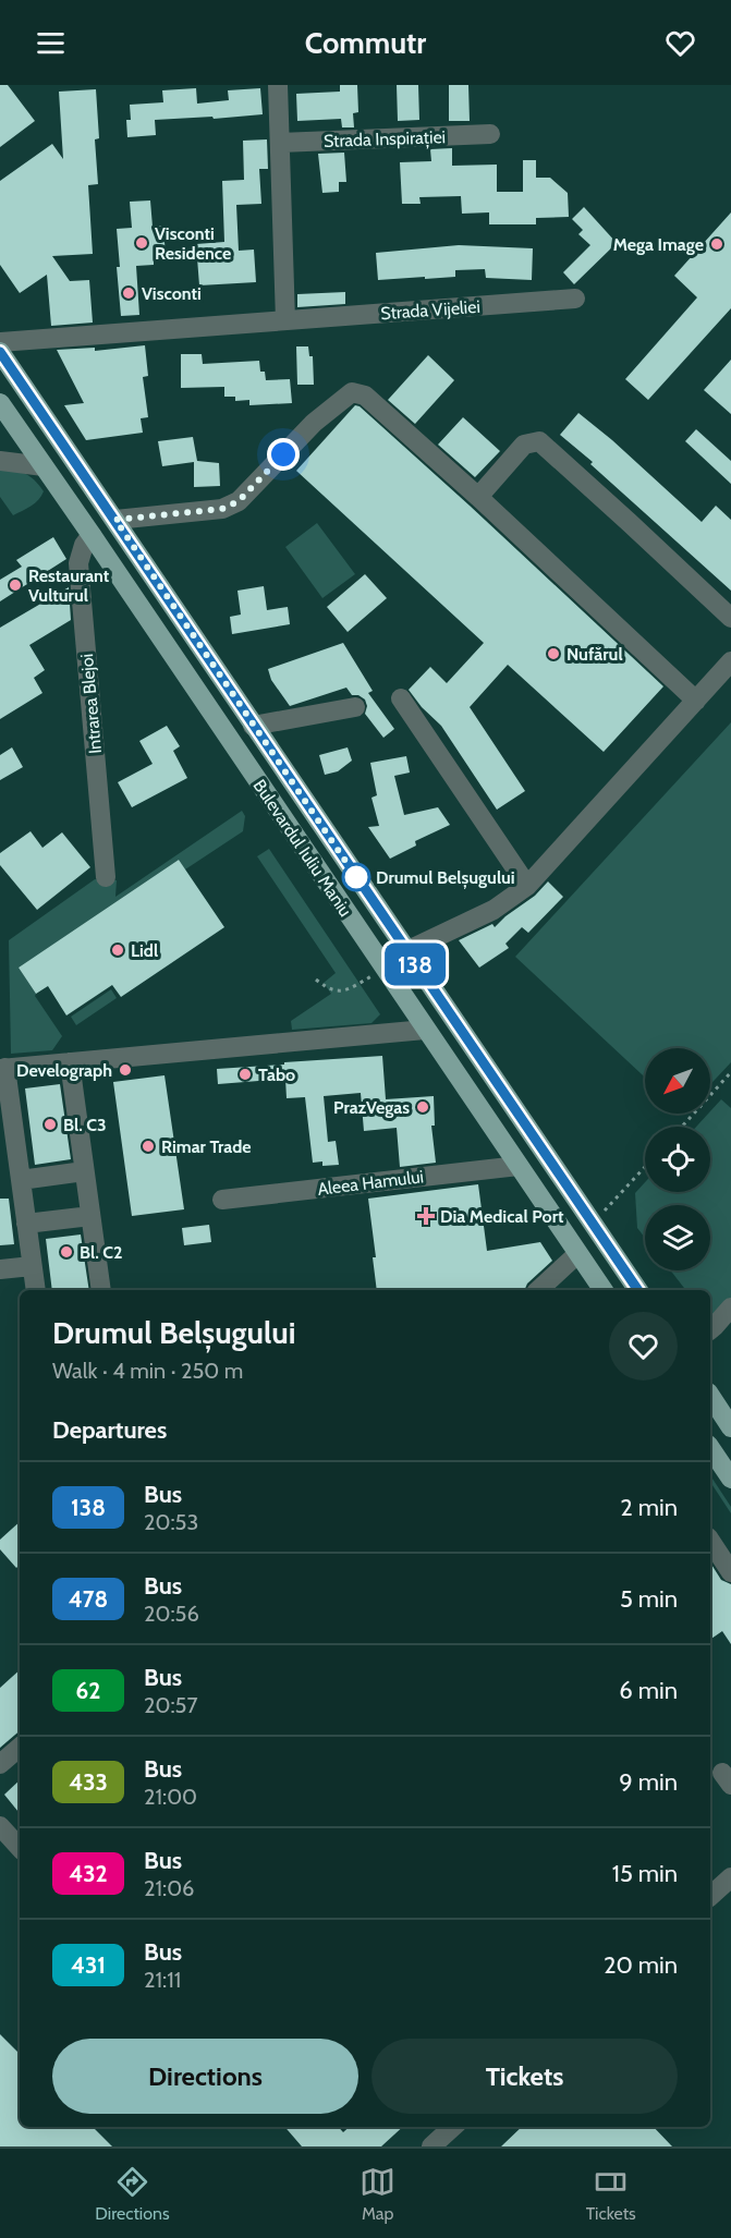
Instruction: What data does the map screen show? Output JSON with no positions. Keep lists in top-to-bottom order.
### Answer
{
  "streets": {
    "main road": ["Bulevardul Iuliu Maniu"],
    "street": [
      "Strada Inspirației",
      "Strada Vijeliei",
      "Intrarea Blejoi",
      "Aleea Hamului"
    ]
  },
  "crossings": [
    ["Intrarea Blejoi", "Bulevardul Iuliu Maniu"],
    ["Bulevardul Iuliu Maniu", "Aleea Hamului"]
  ],
  "places": {
    "other": [
      "Visconti Residence",
      "Mega Image",
      "Visconti",
      "Restaurant Vulturul",
      "Nufărul",
      "Drumul Belșugului",
      "Lidl",
      "Develograph",
      "Tabo",
      "PrazVegas",
      "Bl. C3",
      "Rimar Trade",
      "Bl. C2"
    ],
    "health": ["Dia Medical Port"]
  },
  "lines": ["bus line 138"],
  "north": "bottom left",
  "page": {
    "header": "Commutr",
    "on_map": "138",
    "heading": [
      ["Drumul Belșugului", "Walk · 4 min · 250 m"],
      "Departures"
    ],
    "list": [
      {
        "mark": "138",
        "name": "Bus",
        "note": "20:53",
        "value": "2 min"
      },
      {
        "mark": "478",
        "name": "Bus",
        "note": "20:56",
        "value": "5 min"
      },
      {
        "mark": "62",
        "name": "Bus",
        "note": "20:57",
        "value": "6 min"
      },
      {
        "mark": "433",
        "name": "Bus",
        "note": "21:00",
        "value": "9 min"
      },
      {
        "mark": "432",
        "name": "Bus",
        "note": "21:06",
        "value": "15 min"
      },
      {
        "mark": "431",
        "name": "Bus",
        "note": "21:11",
        "value": "20 min"
      }
    ],
    "buttons": ["Directions", "Tickets"],
    "tabs": ["Directions", "Map", "Tickets"]
  }
}
